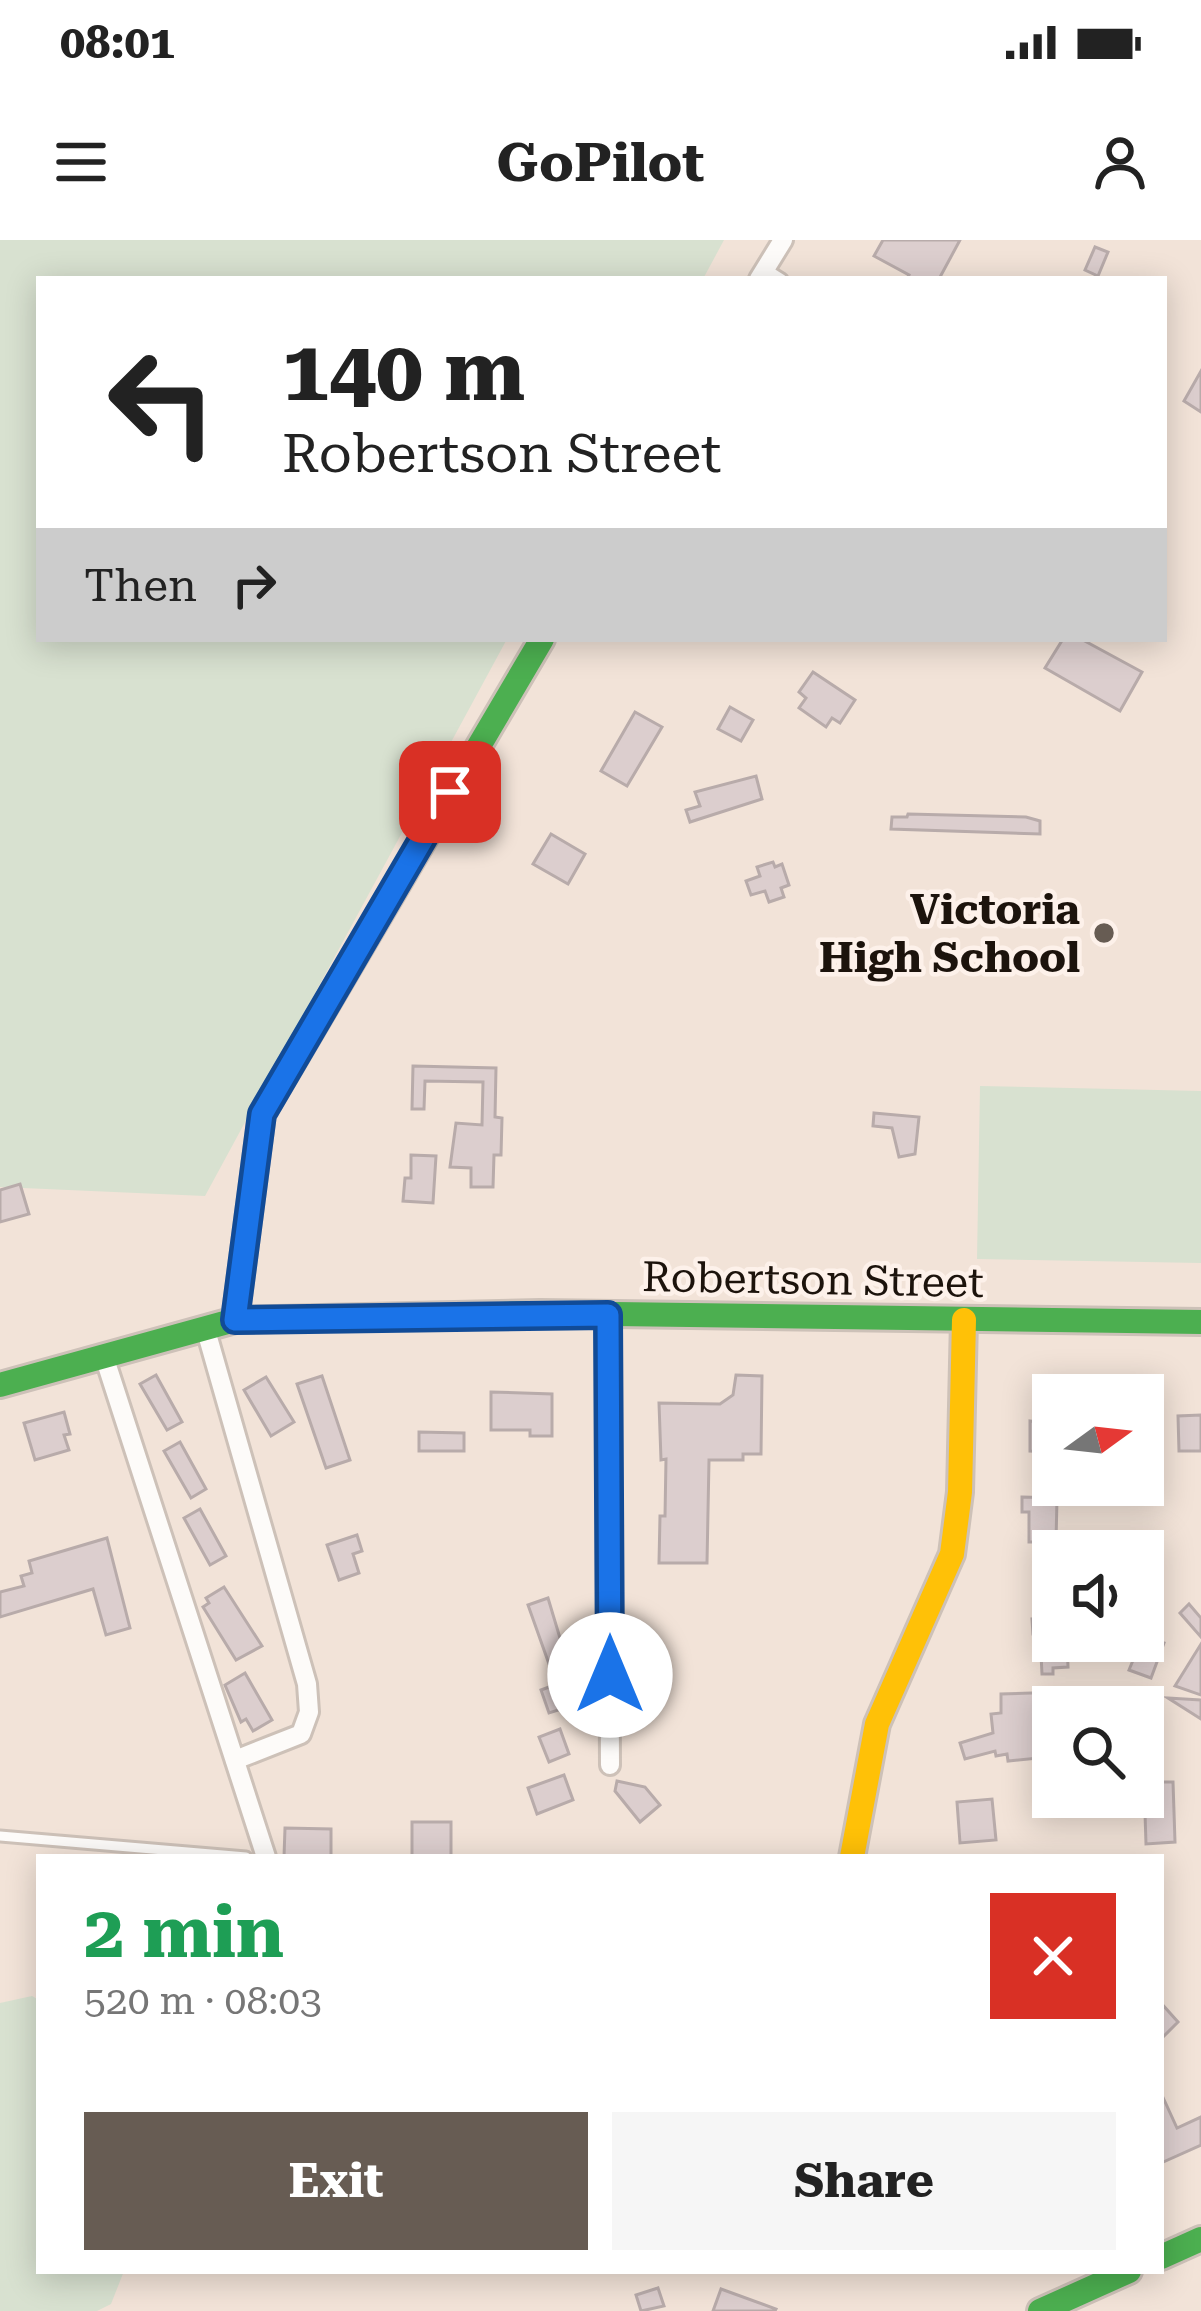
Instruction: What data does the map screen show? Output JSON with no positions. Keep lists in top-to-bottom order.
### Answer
{
  "streets": {
    "street": ["Robertson Street"]
  },
  "places": ["Victoria High School"],
  "north": "right",
  "page": {
    "status": "08:01",
    "header": "GoPilot",
    "turn": ["140 m", "Robertson Street"],
    "then": "Then",
    "heading": ["2 min", "520 m · 08:03"],
    "buttons": ["Exit", "Share"]
  }
}
